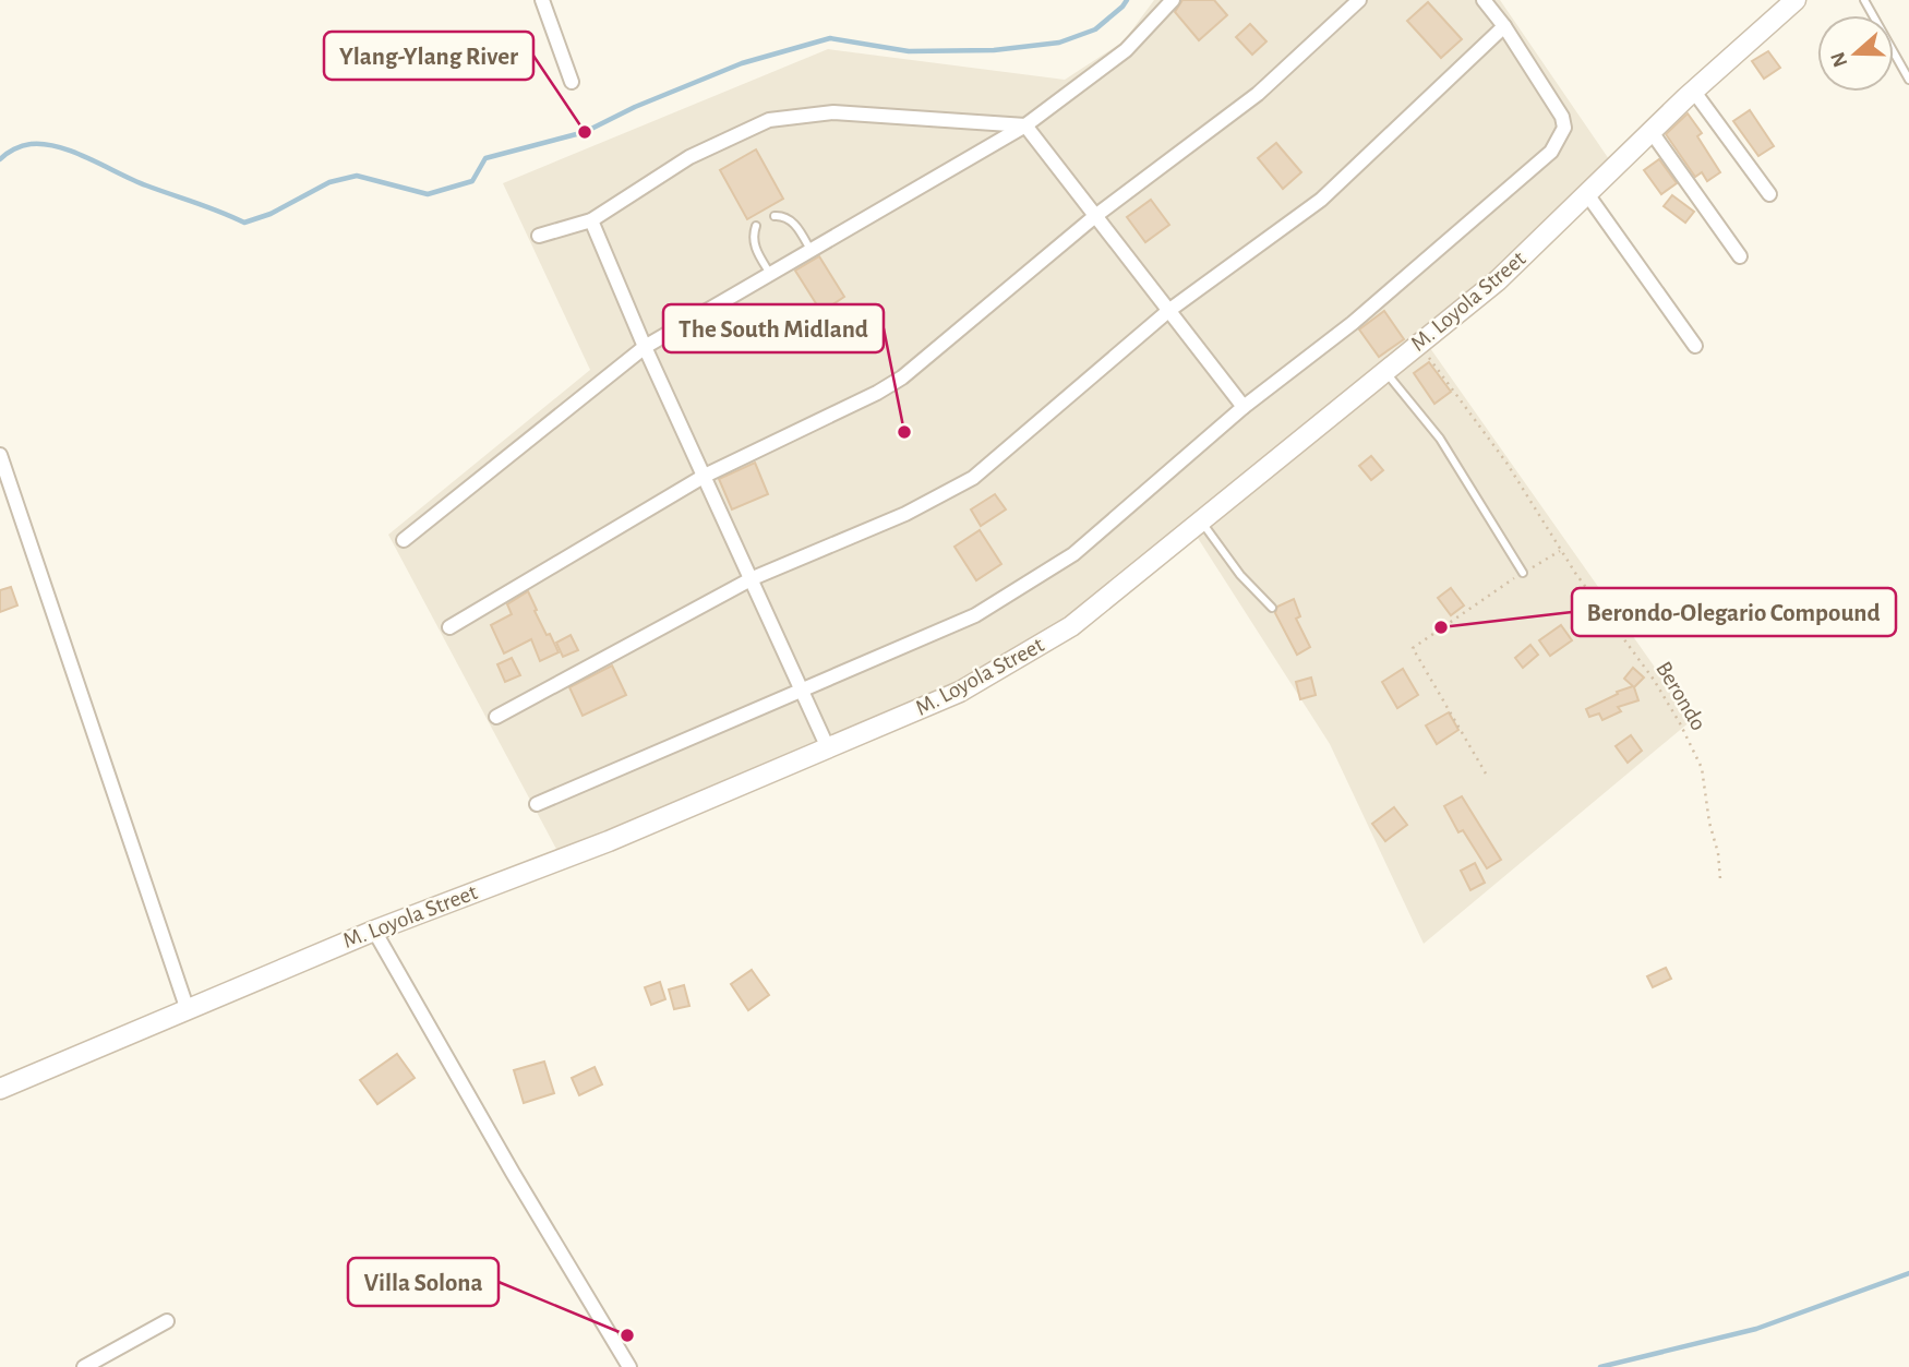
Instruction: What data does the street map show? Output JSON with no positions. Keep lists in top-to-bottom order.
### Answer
{
  "streets": {
    "street": ["M. Loyola Street"],
    "path": ["Berondo"]
  },
  "crossings": [
    ["M. Loyola Street", "Berondo"]
  ],
  "places": [
    "Ylang-Ylang River",
    "The South Midland",
    "Berondo-Olegario Compound",
    "Villa Solona"
  ],
  "north": "left"
}
